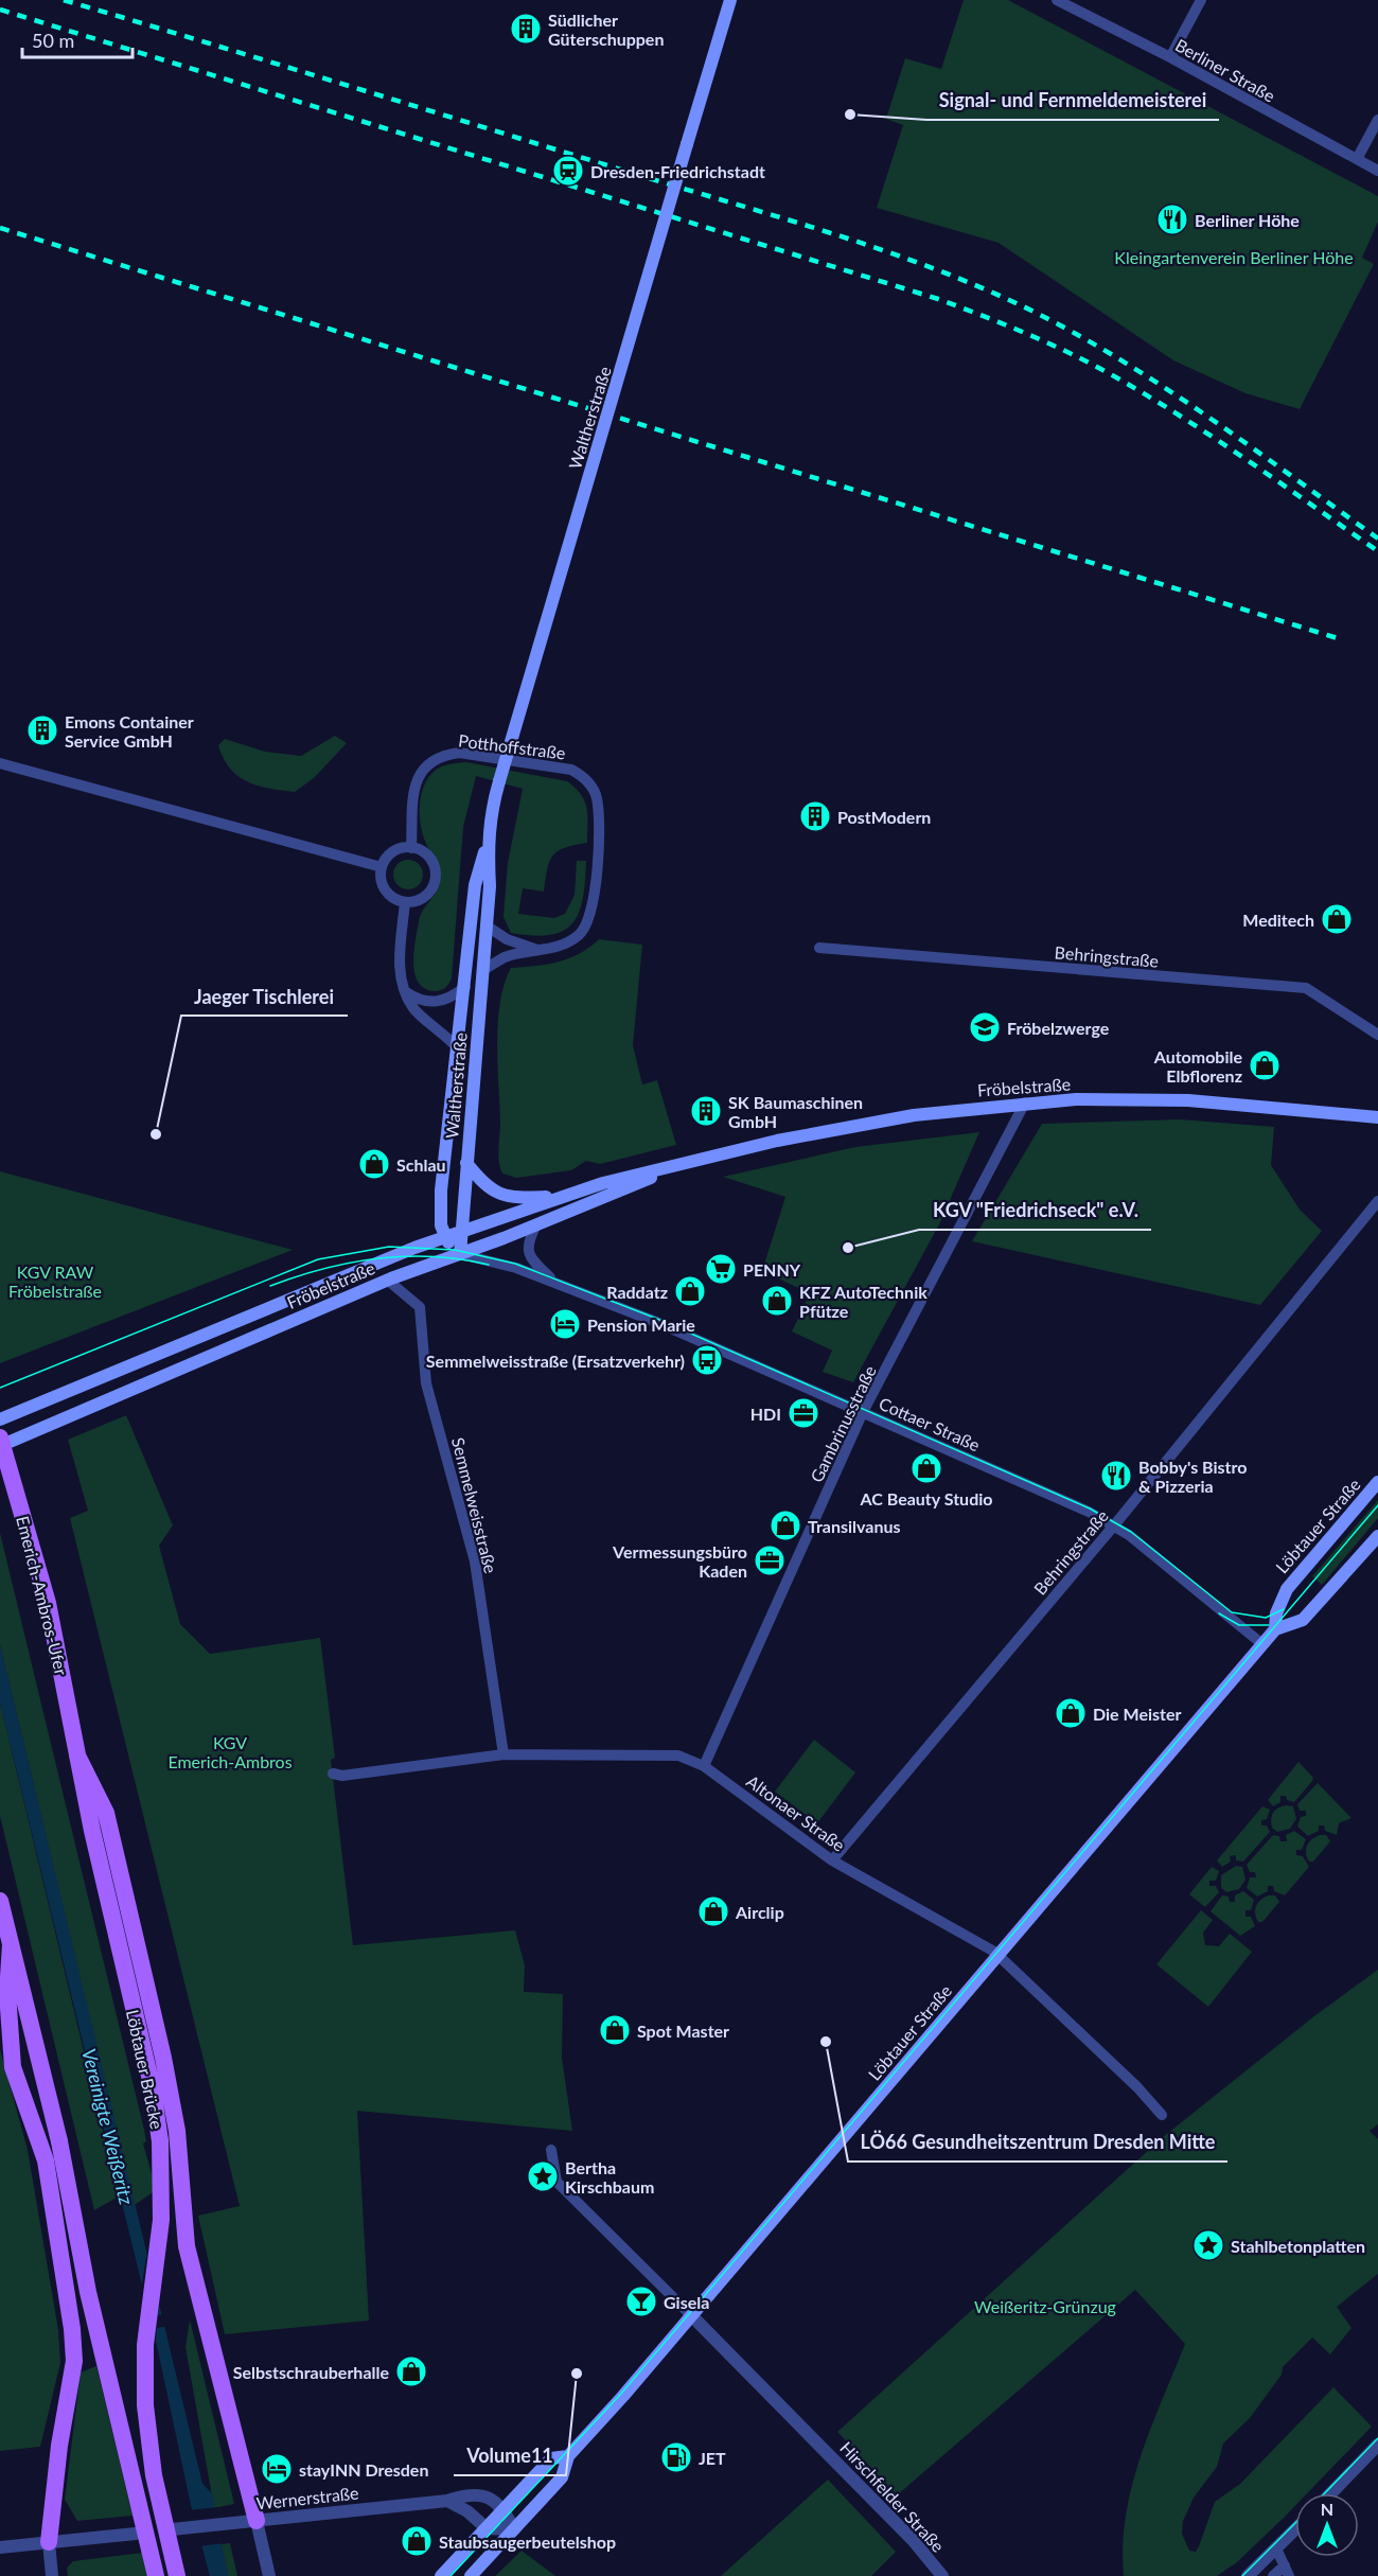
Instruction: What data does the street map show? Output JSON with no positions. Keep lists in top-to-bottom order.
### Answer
{
  "streets": {
    "main road": [
      "Waltherstraße",
      "Fröbelstraße",
      "Löbtauer Straße",
      "Emerich-Ambros-Ufer",
      "Löbtauer Brücke"
    ],
    "street": [
      "Berliner Straße",
      "Potthoffstraße",
      "Behringstraße",
      "Gambrinusstraße",
      "Cottaer Straße",
      "Semmelweisstraße",
      "Altonaer Straße",
      "Hirschfelder Straße",
      "Wernerstraße"
    ]
  },
  "crossings": [
    ["Waltherstraße", "Potthoffstraße"],
    ["Waltherstraße", "Fröbelstraße"],
    ["Waltherstraße", "Cottaer Straße"],
    ["Behringstraße", "Cottaer Straße"],
    ["Behringstraße", "Altonaer Straße"],
    ["Fröbelstraße", "Gambrinusstraße"],
    ["Fröbelstraße", "Cottaer Straße"],
    ["Fröbelstraße", "Semmelweisstraße"],
    ["Fröbelstraße", "Emerich-Ambros-Ufer"],
    ["Gambrinusstraße", "Cottaer Straße"],
    ["Gambrinusstraße", "Altonaer Straße"],
    ["Cottaer Straße", "Löbtauer Straße"],
    ["Semmelweisstraße", "Altonaer Straße"],
    ["Löbtauer Straße", "Altonaer Straße"],
    ["Löbtauer Straße", "Hirschfelder Straße"],
    ["Löbtauer Straße", "Wernerstraße"],
    ["Emerich-Ambros-Ufer", "Löbtauer Brücke"]
  ],
  "water": ["Vereinigte Weißeritz"],
  "parks": [
    "Kleingartenverein Berliner Höhe",
    "KGV RAW Fröbelstraße",
    "KGV Emerich-Ambros",
    "Weißeritz-Grünzug"
  ],
  "places": {
    "building": [
      "Südlicher Güterschuppen",
      "Emons Container Service GmbH",
      "PostModern",
      "SK Baumaschinen GmbH"
    ],
    "other": [
      "Signal- und Fernmeldemeisterei",
      "Jaeger Tischlerei",
      "KGV \"Friedrichseck\" e.V.",
      "LÖ66 Gesundheitszentrum Dresden Mitte",
      "Volume11"
    ],
    "station": ["Dresden-Friedrichstadt"],
    "restaurant": ["Berliner Höhe", "Bobby's Bistro & Pizzeria"],
    "shop": [
      "Meditech",
      "Automobile Elbflorenz",
      "Schlau",
      "Raddatz",
      "KFZ AutoTechnik Pfütze",
      "AC Beauty Studio",
      "Transilvanus",
      "Die Meister",
      "Airclip",
      "Spot Master",
      "Selbstschrauberhalle",
      "Staubsaugerbeutelshop"
    ],
    "school or university": ["Fröbelzwerge"],
    "supermarket": ["PENNY"],
    "hotel": ["Pension Marie", "stayINN Dresden"],
    "bus stop": ["Semmelweisstraße (Ersatzverkehr)"],
    "office": ["HDI", "Vermessungsbüro Kaden"],
    "place": ["Bertha Kirschbaum", "Stahlbetonplatten"],
    "bar": ["Gisela"],
    "fuel station": ["JET"]
  },
  "scale_bar": "50 m",
  "north": "top"
}
